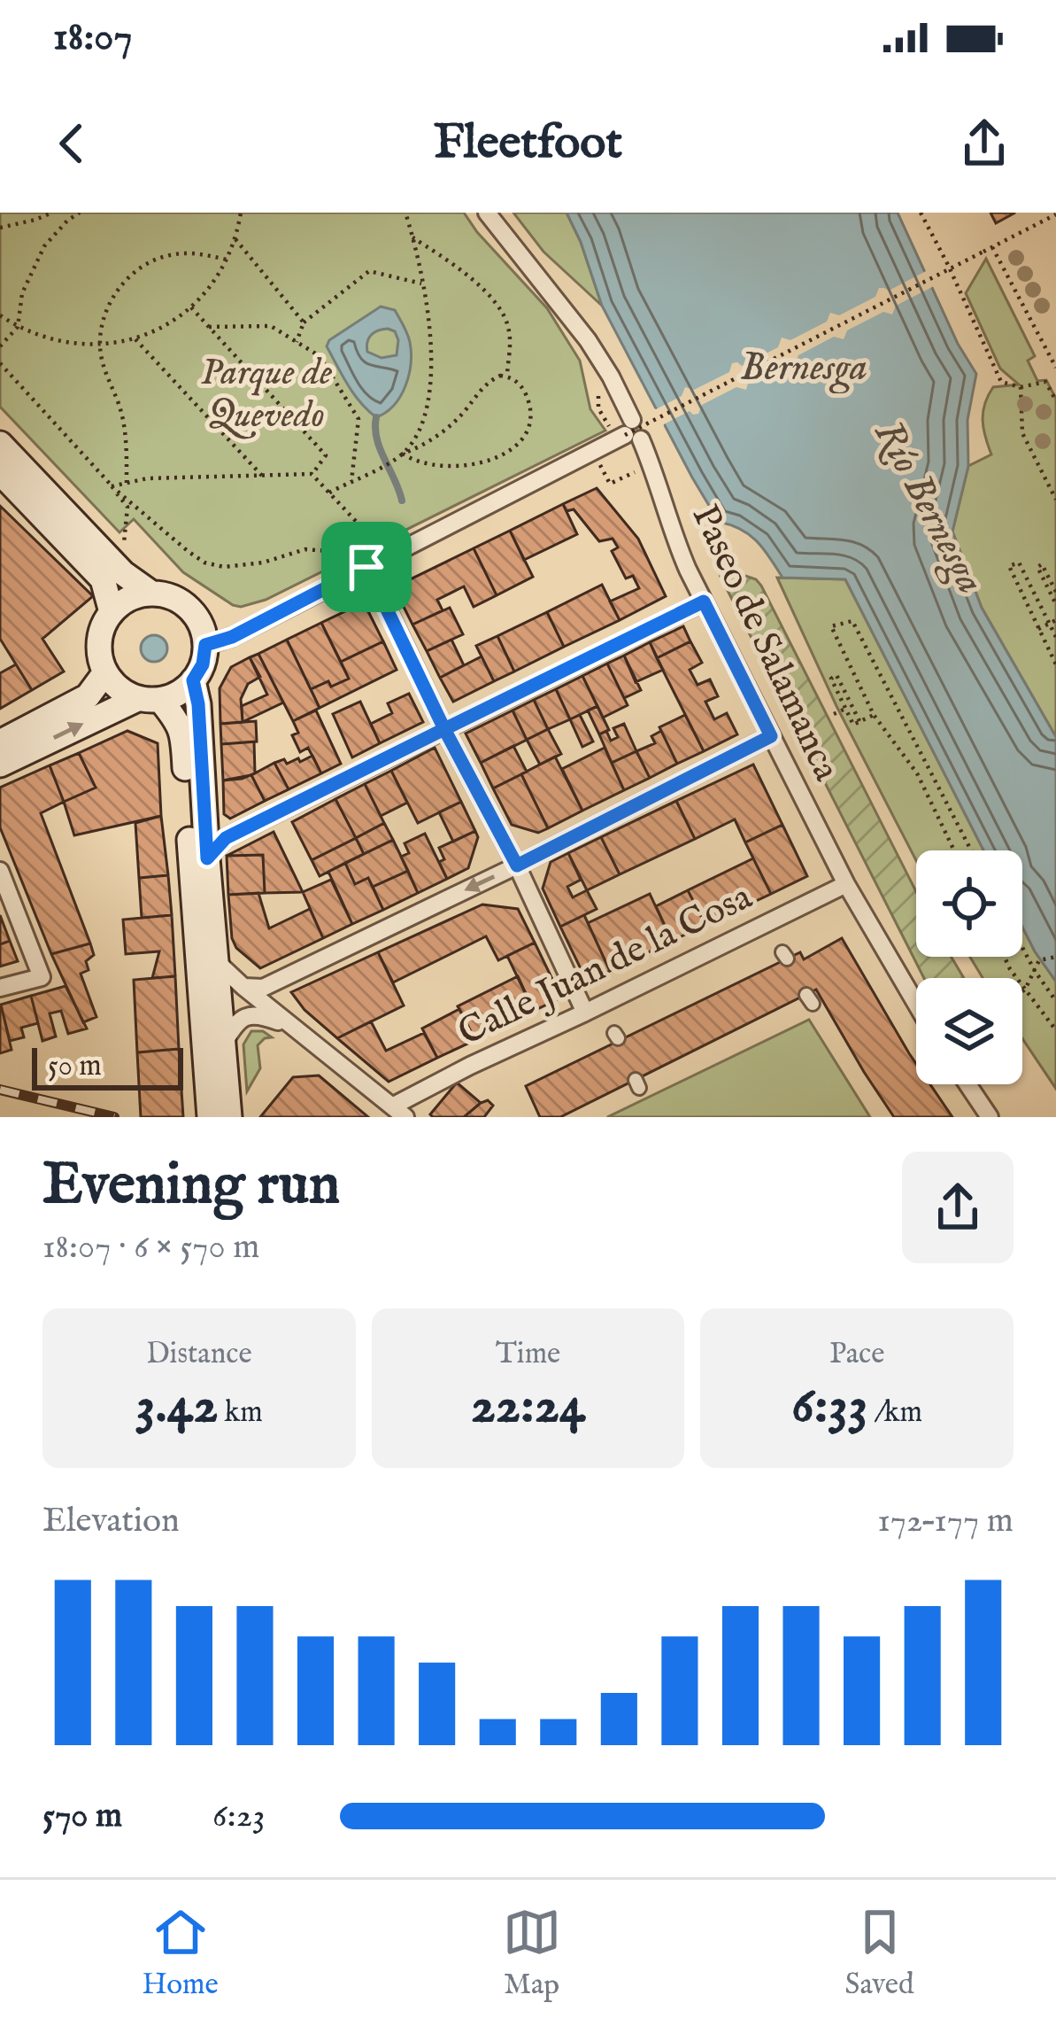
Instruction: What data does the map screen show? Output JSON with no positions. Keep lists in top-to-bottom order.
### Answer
{
  "streets": {
    "street": ["Paseo de Salamanca", "Calle Juan de la Cosa"]
  },
  "crossings": [
    ["Paseo de Salamanca", "Calle Juan de la Cosa"]
  ],
  "water": ["Bernesga", "Río Bernesga"],
  "parks": ["Parque de Quevedo"],
  "scale_bar": "50 m",
  "page": {
    "status": "18:07",
    "header": "Fleetfoot",
    "scale": "50 m",
    "heading": ["Evening run", "18:07 · 6 × 570 m"],
    "stats": [
      ["Distance", "3.42 km"],
      ["Time", "22:24"],
      ["Pace", "6:33 /km"]
    ],
    "chart": ["Elevation", "172–177 m"],
    "list": [
      {
        "name": "570 m",
        "note": "6:23"
      }
    ],
    "tabs": ["Home", "Map", "Saved"]
  }
}
